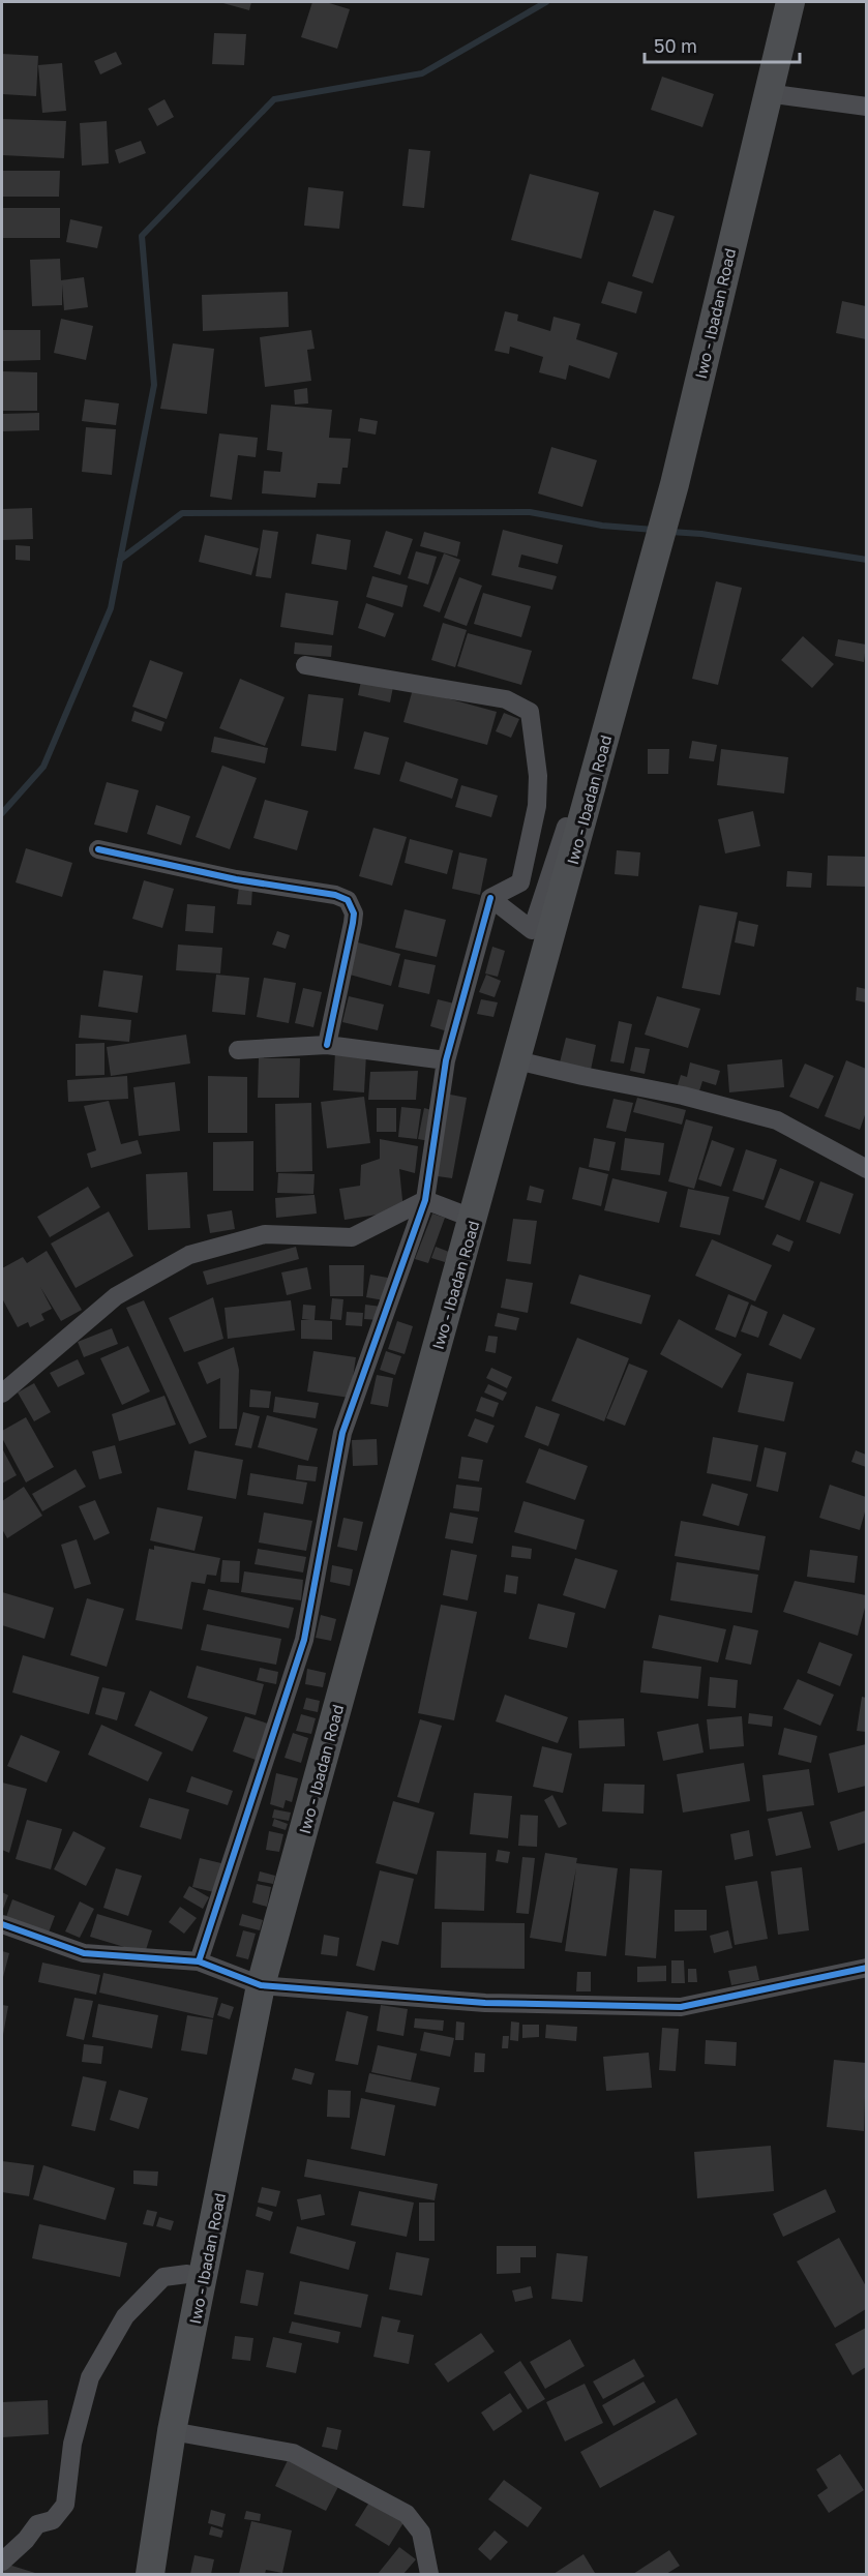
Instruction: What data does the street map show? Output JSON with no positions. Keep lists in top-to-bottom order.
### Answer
{
  "streets": {
    "main road": ["Iwo - Ibadan Road"]
  },
  "scale_bar": "50 m"
}
